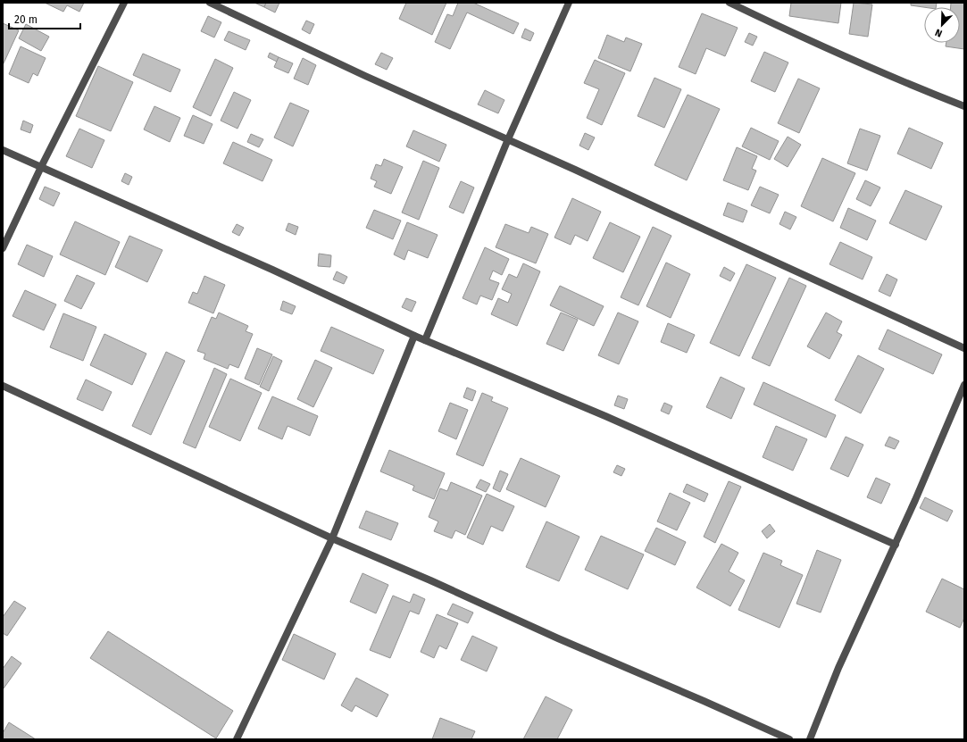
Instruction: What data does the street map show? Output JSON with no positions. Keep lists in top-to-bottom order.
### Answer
{
  "scale_bar": "20 m",
  "north": "bottom left"
}
